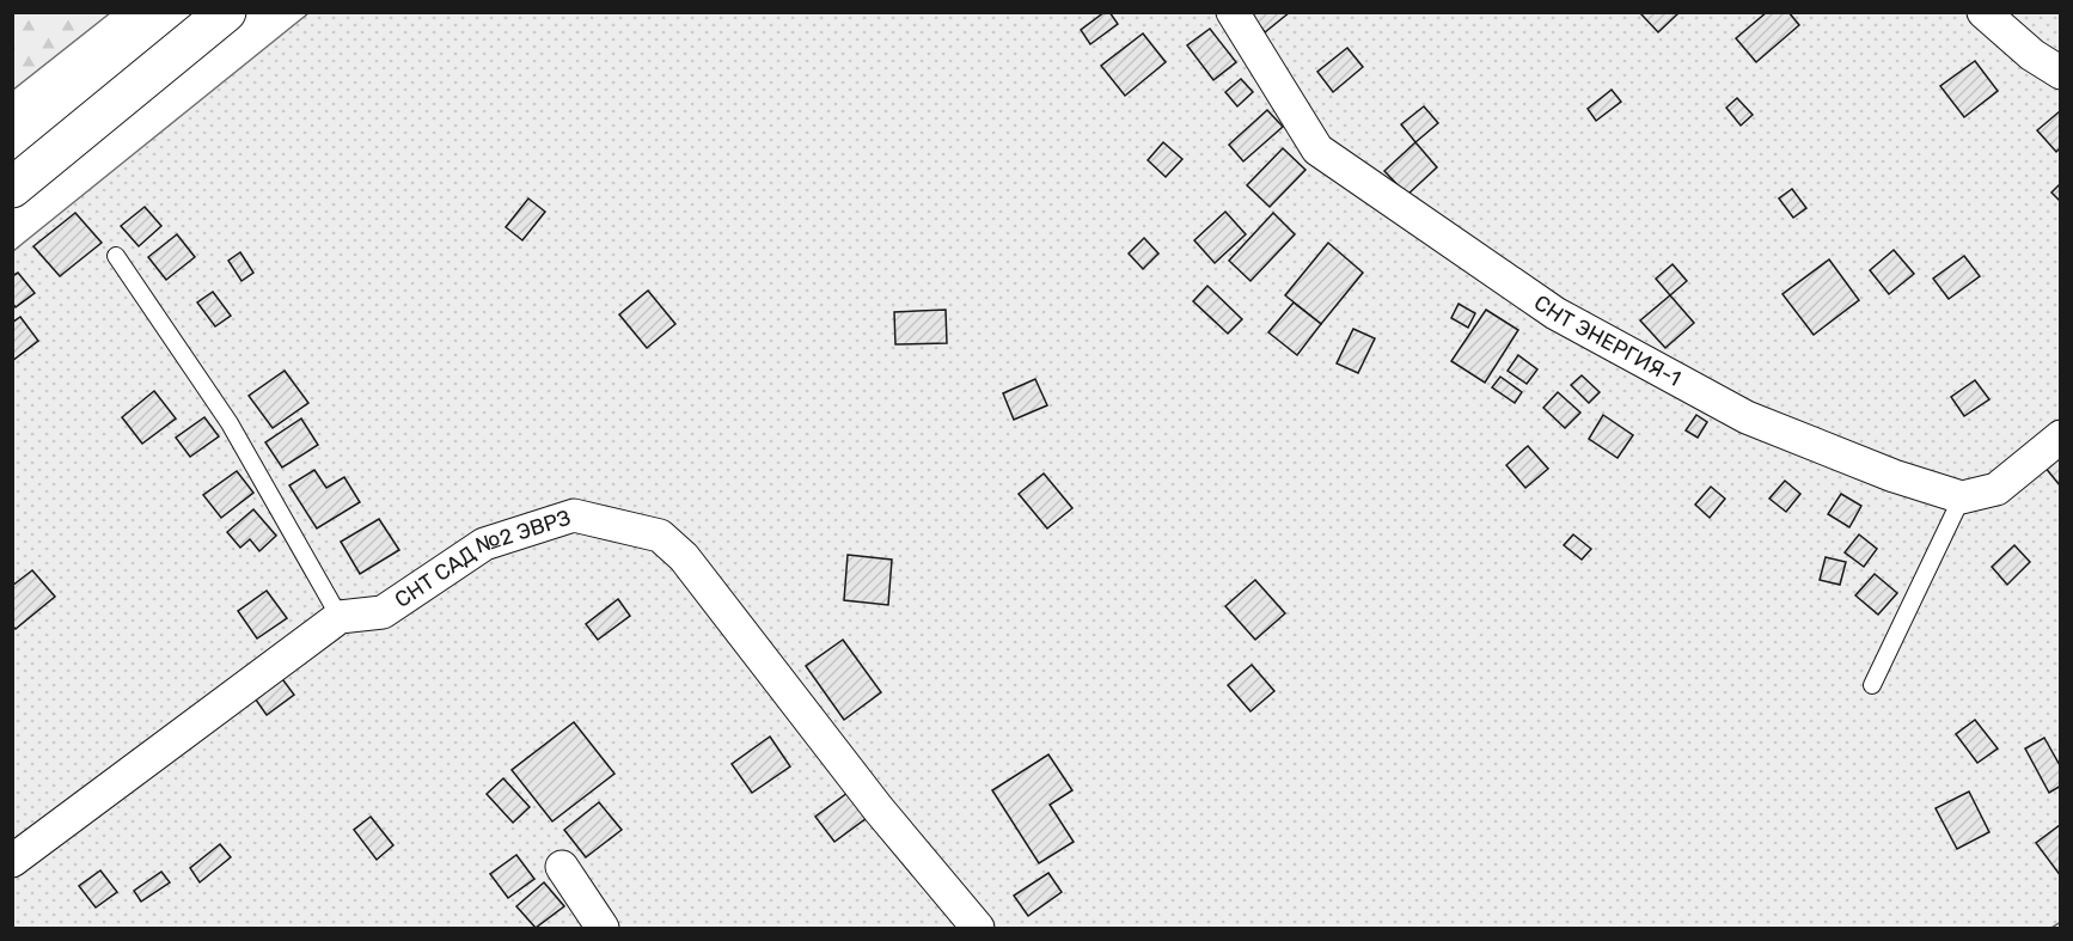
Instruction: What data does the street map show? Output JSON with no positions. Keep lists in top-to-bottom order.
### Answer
{
  "streets": {
    "street": ["СНТ ЭНЕРГИЯ-1", "СНТ САД №2 ЭВРЗ"]
  }
}
